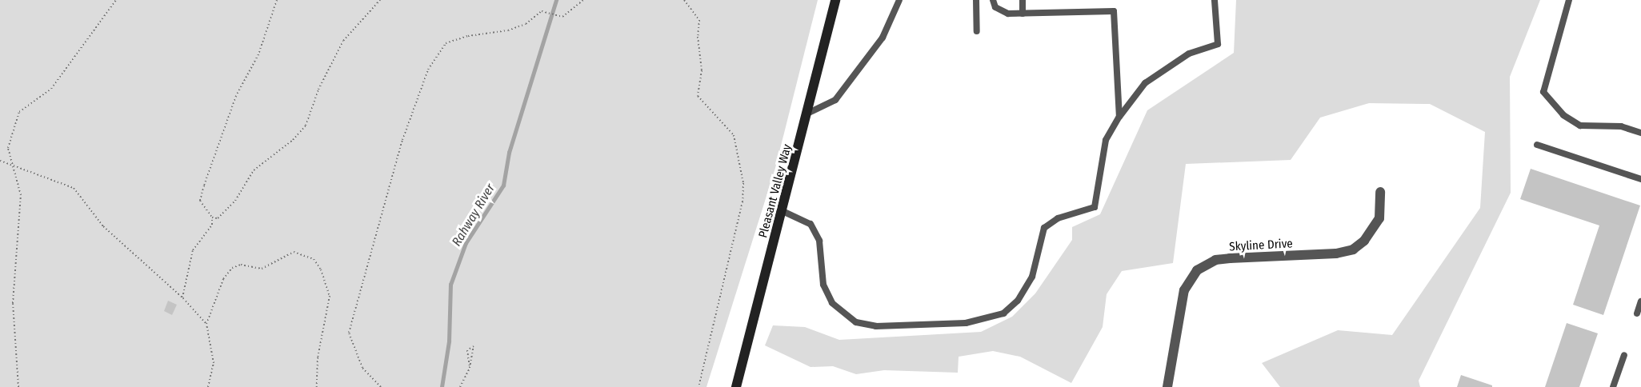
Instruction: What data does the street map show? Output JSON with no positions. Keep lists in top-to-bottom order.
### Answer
{
  "streets": {
    "main road": ["Pleasant Valley Way"],
    "street": ["Skyline Drive"]
  },
  "water": ["Rahway River"]
}
